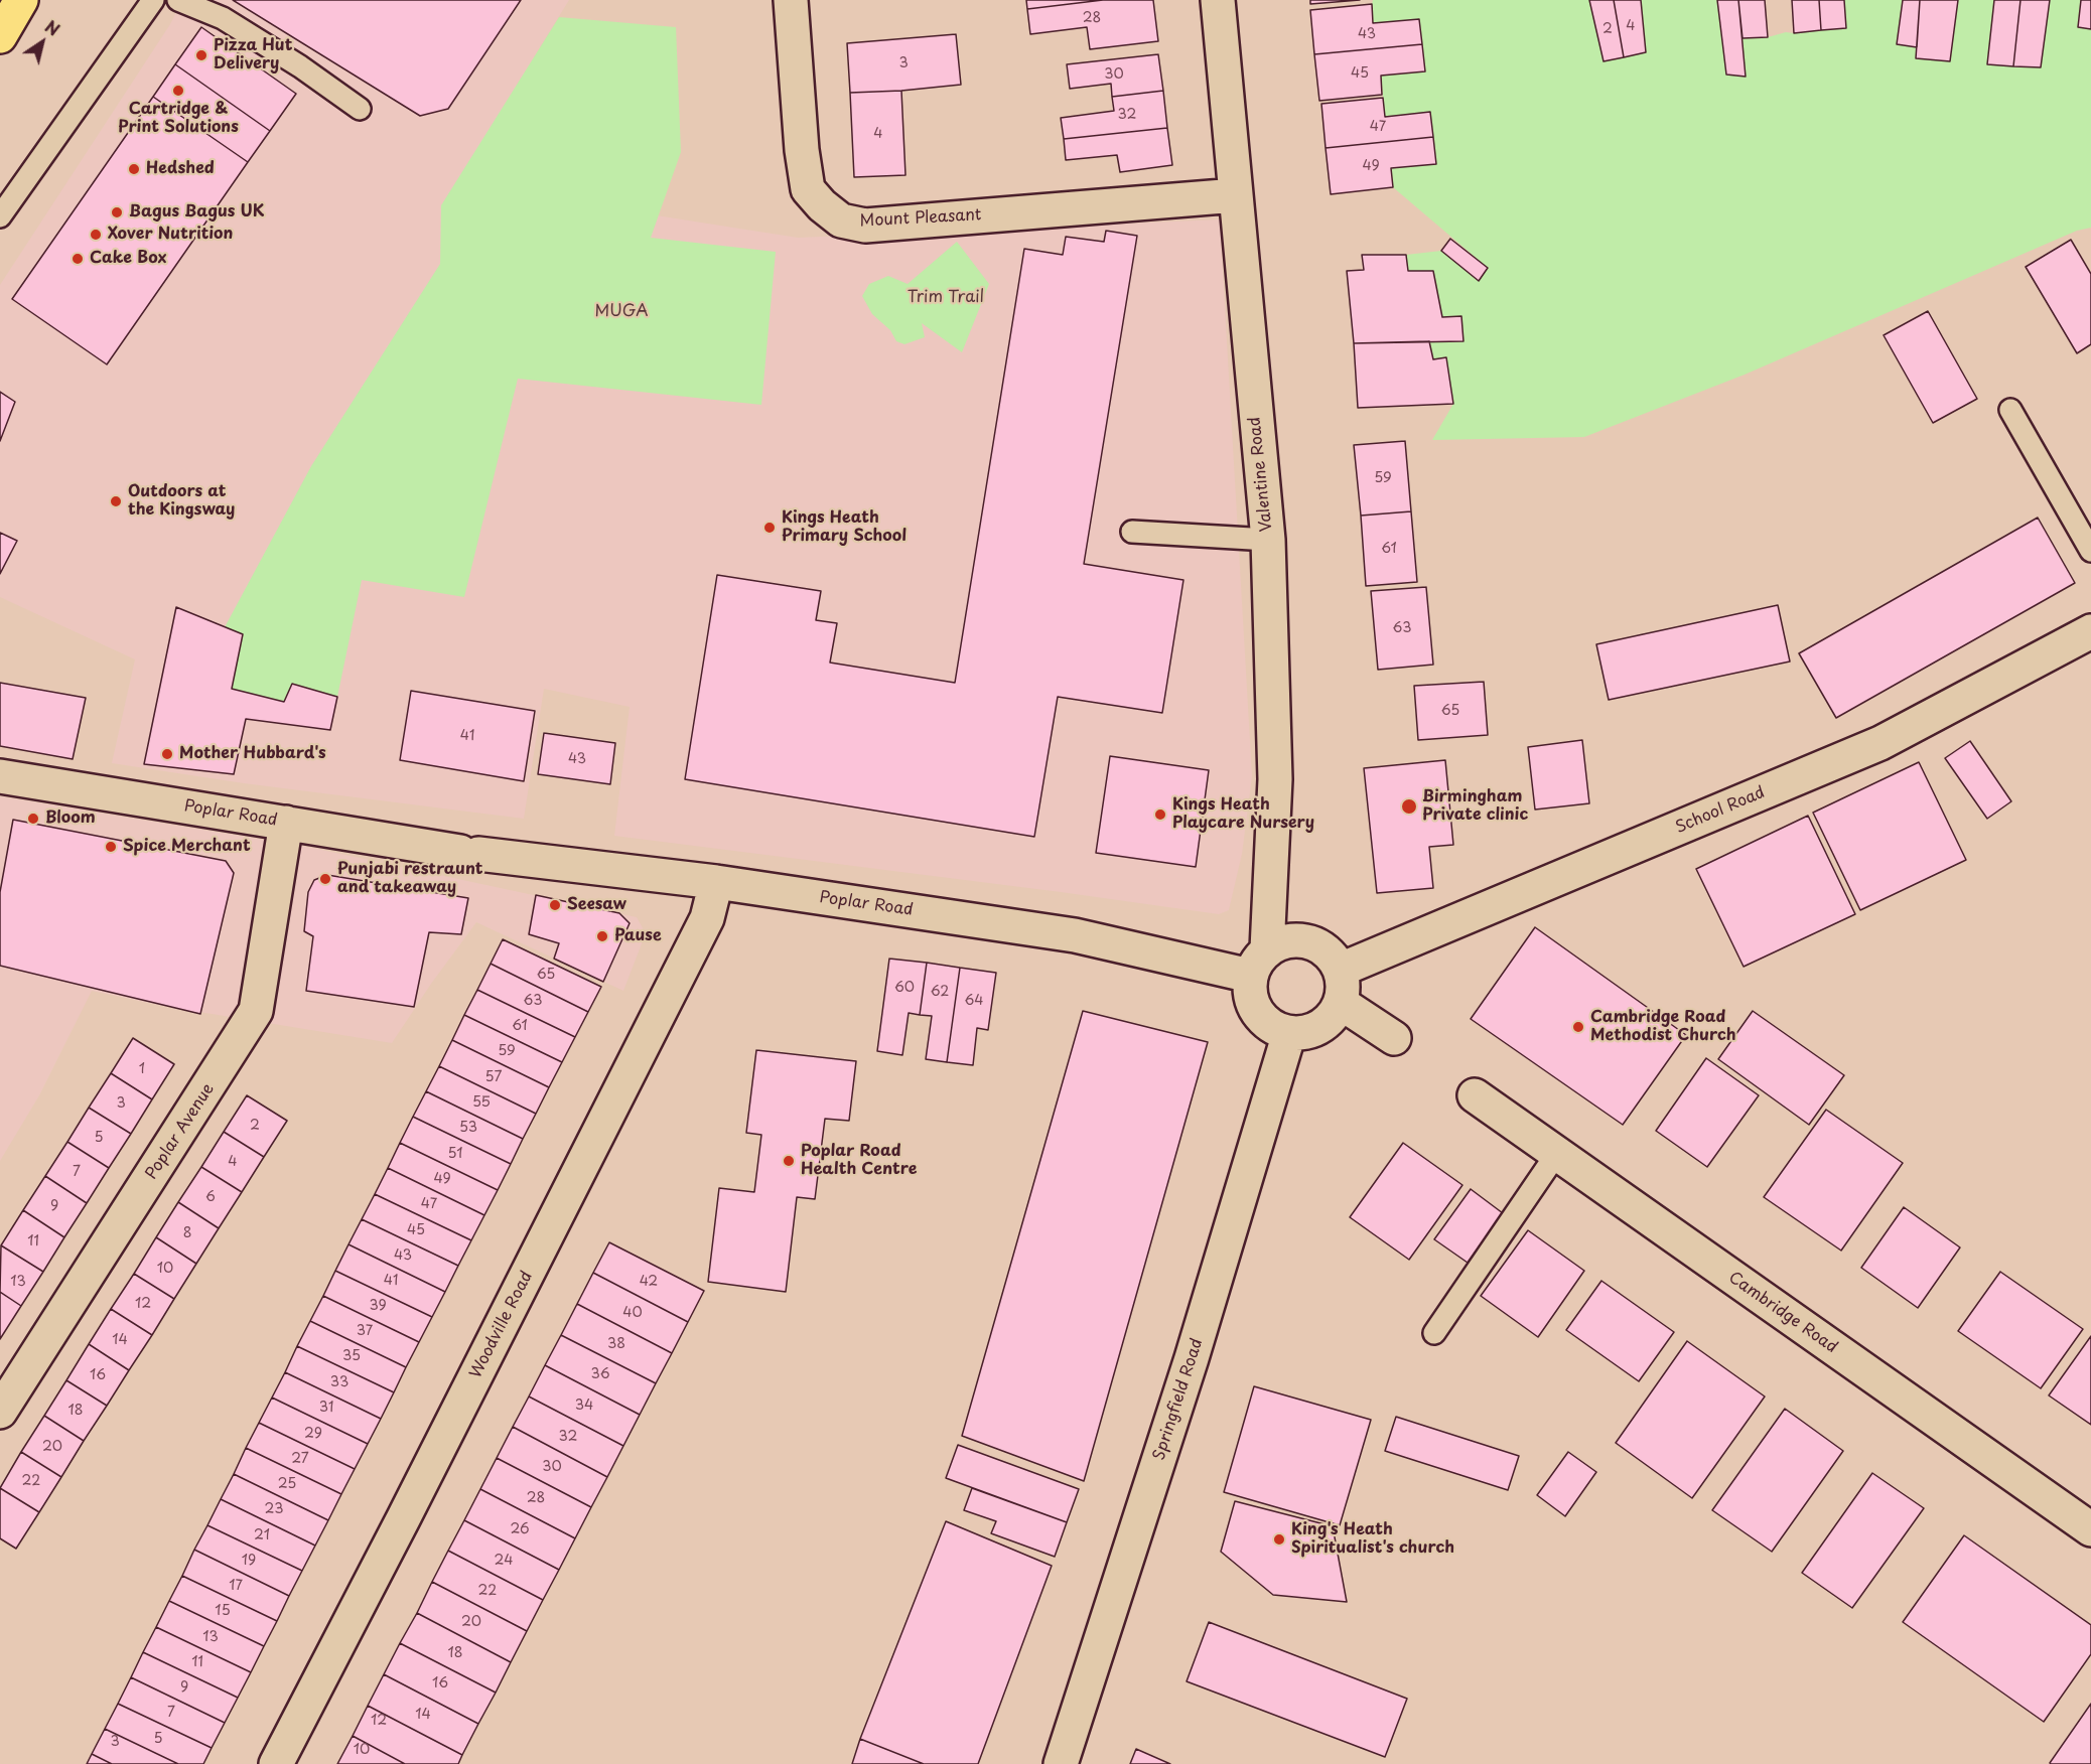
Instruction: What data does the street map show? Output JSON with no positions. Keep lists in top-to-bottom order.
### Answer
{
  "streets": {
    "street": [
      "Mount Pleasant",
      "Valentine Road",
      "School Road",
      "Poplar Road",
      "Poplar Avenue",
      "Cambridge Road",
      "Woodville Road",
      "Springfield Road"
    ]
  },
  "crossings": [
    ["Mount Pleasant", "Valentine Road"],
    ["Valentine Road", "School Road"],
    ["Valentine Road", "Poplar Road"],
    ["Valentine Road", "Springfield Road"],
    ["School Road", "Poplar Road"],
    ["School Road", "Springfield Road"],
    ["Poplar Road", "Poplar Avenue"],
    ["Poplar Road", "Woodville Road"],
    ["Poplar Road", "Springfield Road"]
  ],
  "parks": ["Trim Trail", "MUGA"],
  "places": [
    "Pizza Hut Delivery",
    "Cartridge & Print Solutions",
    "Hedshed",
    "Bagus Bagus UK",
    "Xover Nutrition",
    "Cake Box",
    "Outdoors at the Kingsway",
    "Kings Heath Primary School",
    "Mother Hubbard's",
    "Birmingham Private clinic",
    "Kings Heath Playcare Nursery",
    "Bloom",
    "Spice Merchant",
    "Punjabi restraunt and takeaway",
    "Seesaw",
    "Pause",
    "Cambridge Road Methodist Church",
    "Poplar Road Health Centre",
    "King's Heath Spiritualist's church"
  ],
  "house_numbers": [
    "28",
    "4",
    "2",
    "43",
    "3",
    "45",
    "30",
    "32",
    "47",
    "4",
    "49",
    "59",
    "61",
    "63",
    "65",
    "41",
    "43",
    "65",
    "60",
    "62",
    "63",
    "64",
    "61",
    "59",
    "1",
    "57",
    "55",
    "3",
    "2",
    "53",
    "5",
    "51",
    "4",
    "7",
    "49",
    "6",
    "47",
    "9",
    "45",
    "8",
    "11",
    "43",
    "10",
    "41",
    "13",
    "42",
    "12",
    "39",
    "40",
    "37",
    "14",
    "38",
    "35",
    "36",
    "16",
    "33",
    "34",
    "31",
    "18",
    "29",
    "32",
    "20",
    "27",
    "30",
    "22",
    "25",
    "28",
    "23",
    "26",
    "21",
    "19",
    "24",
    "17",
    "22",
    "15",
    "20",
    "13",
    "18",
    "11",
    "16",
    "9",
    "7",
    "14",
    "12",
    "5",
    "3",
    "10"
  ],
  "north": "top right"
}
